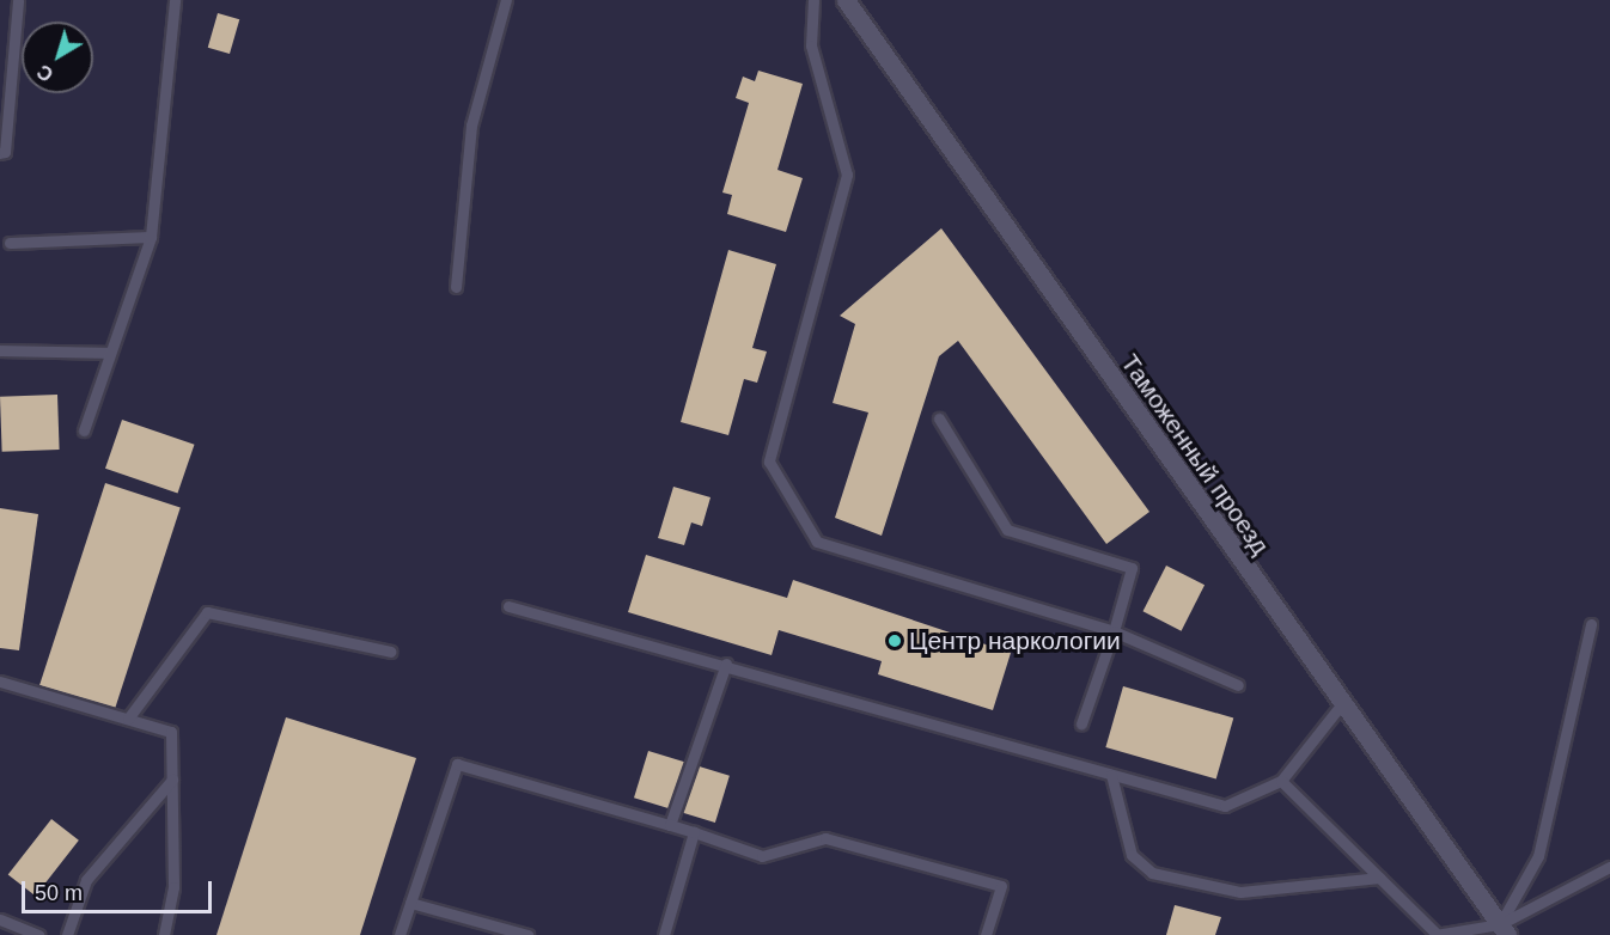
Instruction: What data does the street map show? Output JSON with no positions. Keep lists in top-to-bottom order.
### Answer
{
  "streets": {
    "street": ["Таможенный проезд"]
  },
  "places": ["Центр наркологии"],
  "scale_bar": "50 m",
  "north": "bottom left"
}
